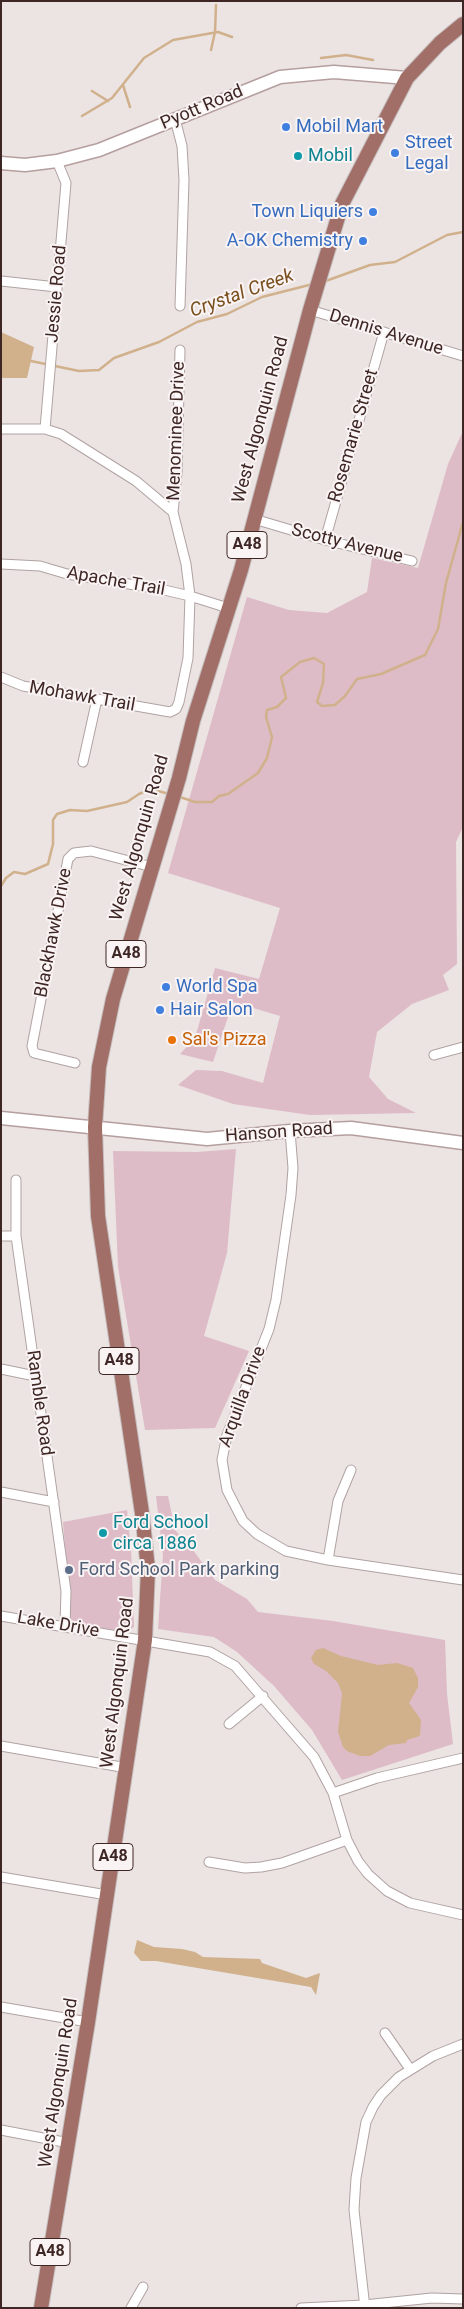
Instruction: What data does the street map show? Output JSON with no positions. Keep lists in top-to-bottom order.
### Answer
{
  "streets": {
    "main road": ["West Algonquin Road", "A48"],
    "street": [
      "Pyott Road",
      "Jessie Road",
      "Dennis Avenue",
      "Menominee Drive",
      "Rosemarie Street",
      "Scotty Avenue",
      "Apache Trail",
      "Mohawk Trail",
      "Blackhawk Drive",
      "Hanson Road",
      "Arquilla Drive",
      "Ramble Road",
      "Lake Drive"
    ]
  },
  "crossings": [
    ["Pyott Road", "Jessie Road"],
    ["Pyott Road", "West Algonquin Road"],
    ["Dennis Avenue", "West Algonquin Road"],
    ["Dennis Avenue", "Rosemarie Street"],
    ["West Algonquin Road", "Scotty Avenue"],
    ["West Algonquin Road", "Apache Trail"],
    ["West Algonquin Road", "Blackhawk Drive"],
    ["West Algonquin Road", "Hanson Road"],
    ["West Algonquin Road", "Lake Drive"],
    ["Menominee Drive", "Apache Trail"],
    ["Menominee Drive", "Mohawk Trail"],
    ["Rosemarie Street", "Scotty Avenue"],
    ["Hanson Road", "Arquilla Drive"],
    ["Ramble Road", "Lake Drive"]
  ],
  "water": ["Crystal Creek"],
  "places": [
    "Mobil Mart",
    "Street Legal",
    "Mobil",
    "Town Liquiers",
    "A-OK Chemistry",
    "World Spa",
    "Hair Salon",
    "Sal's Pizza",
    "Ford School circa 1886",
    "Ford School Park parking"
  ]
}
